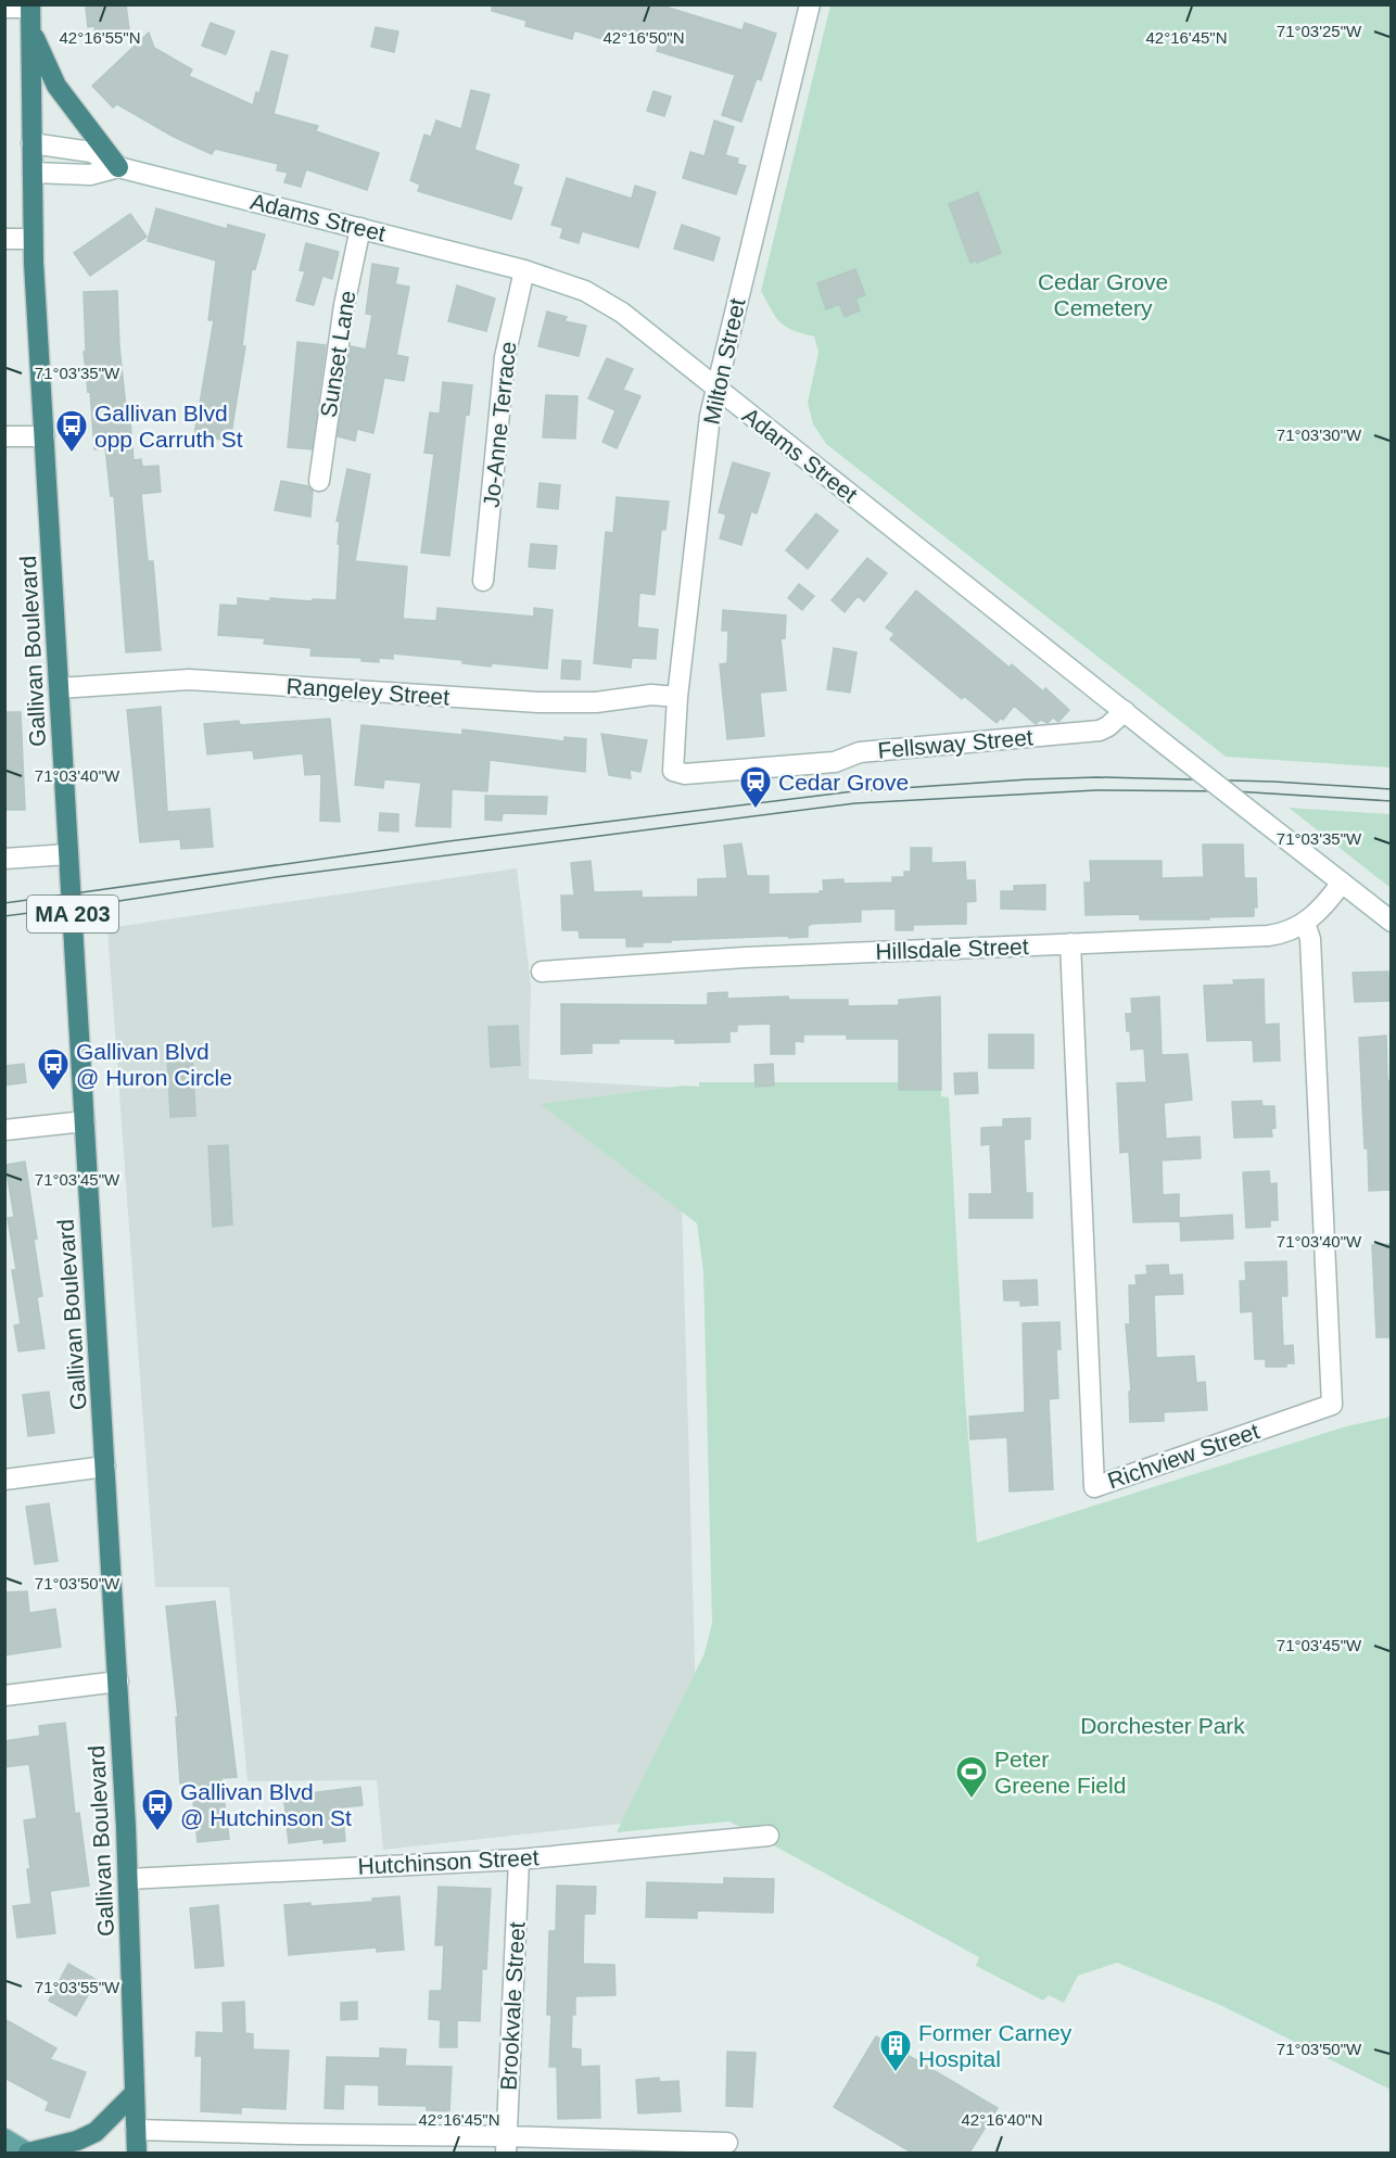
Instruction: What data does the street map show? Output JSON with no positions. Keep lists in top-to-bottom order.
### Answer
{
  "streets": {
    "highway": ["Gallivan Boulevard", "MA 203"],
    "street": [
      "Adams Street",
      "Sunset Lane",
      "Milton Street",
      "Jo-Anne Terrace",
      "Rangeley Street",
      "Fellsway Street",
      "Hillsdale Street",
      "Richview Street",
      "Hutchinson Street",
      "Brookvale Street"
    ]
  },
  "crossings": [
    ["Adams Street", "Sunset Lane"],
    ["Adams Street", "Milton Street"],
    ["Adams Street", "Jo-Anne Terrace"],
    ["Adams Street", "Gallivan Boulevard"],
    ["Adams Street", "Fellsway Street"],
    ["Adams Street", "Hillsdale Street"],
    ["Milton Street", "Rangeley Street"],
    ["Milton Street", "Fellsway Street"],
    ["Gallivan Boulevard", "Rangeley Street"],
    ["Gallivan Boulevard", "Hutchinson Street"],
    ["Hillsdale Street", "Richview Street"],
    ["Hutchinson Street", "Brookvale Street"]
  ],
  "parks": ["Cedar Grove Cemetery", "Dorchester Park"],
  "places": {
    "bus stop": ["Gallivan Blvd opp Carruth St", "Gallivan Blvd @ Huron Circle", "Gallivan Blvd @ Hutchinson St"],
    "station": ["Cedar Grove"],
    "sports": ["Peter Greene Field"],
    "building": ["Former Carney Hospital"]
  },
  "coordinates": [
    "71°03'25\"W",
    "42°16'55\"N",
    "42°16'50\"N",
    "42°16'45\"N",
    "71°03'35\"W",
    "71°03'30\"W",
    "71°03'40\"W",
    "71°03'45\"W",
    "71°03'50\"W",
    "71°03'55\"W",
    "42°16'40\"N"
  ]
}
